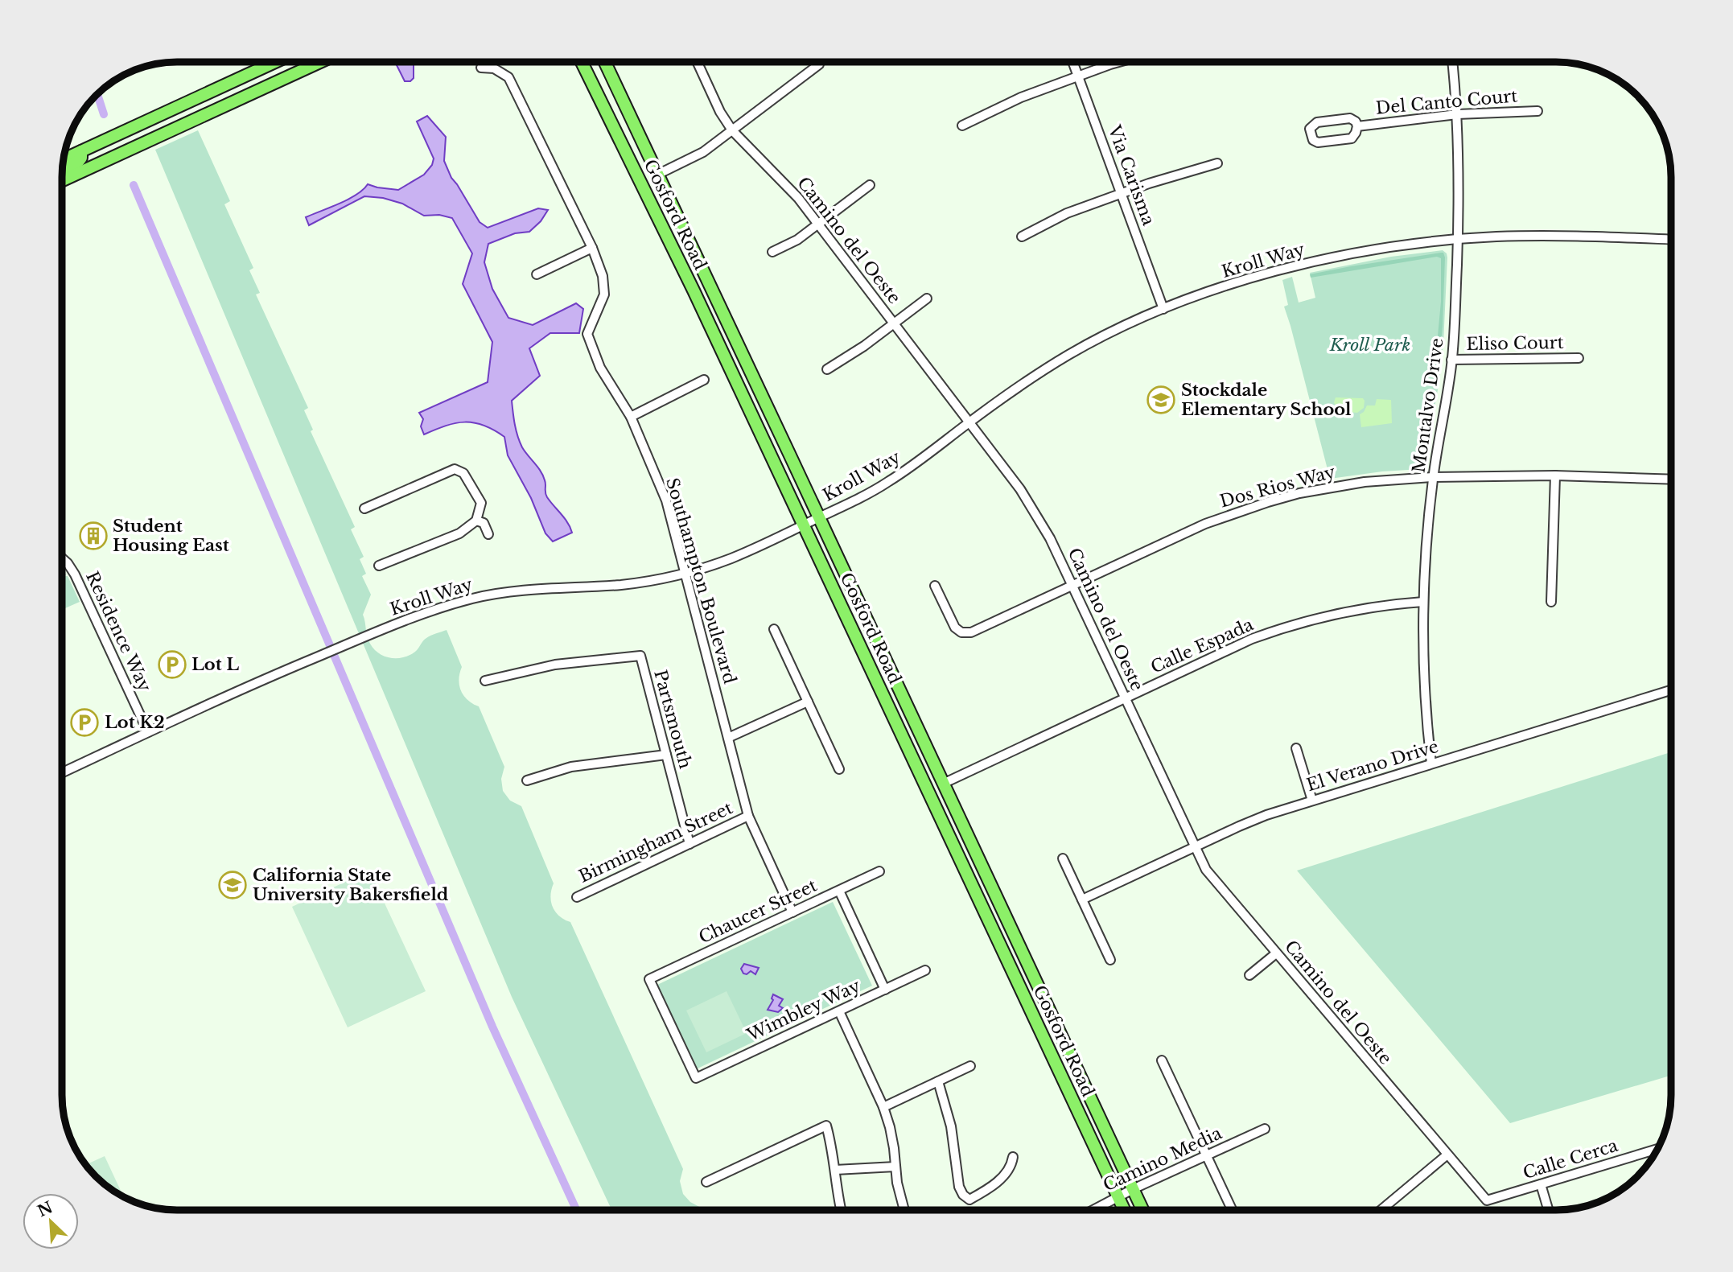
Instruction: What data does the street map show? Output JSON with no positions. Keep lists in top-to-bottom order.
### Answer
{
  "streets": {
    "main road": ["Gosford Road"],
    "street": [
      "Del Canto Court",
      "Via Carisma",
      "Camino del Oeste",
      "Kroll Way",
      "Eliso Court",
      "Montalvo Drive",
      "Dos Rios Way",
      "Southampton Boulevard",
      "Residence Way",
      "Calle Espada",
      "Partsmouth",
      "El Verano Drive",
      "Birmingham Street",
      "Chaucer Street",
      "Wimbley Way",
      "Camino Media",
      "Calle Cerca"
    ]
  },
  "crossings": [
    ["Del Canto Court", "Montalvo Drive"],
    ["Via Carisma", "Kroll Way"],
    ["Gosford Road", "Kroll Way"],
    ["Gosford Road", "Calle Espada"],
    ["Gosford Road", "Camino Media"],
    ["Camino del Oeste", "Kroll Way"],
    ["Camino del Oeste", "Dos Rios Way"],
    ["Camino del Oeste", "Calle Espada"],
    ["Camino del Oeste", "El Verano Drive"],
    ["Camino del Oeste", "Calle Cerca"],
    ["Kroll Way", "Montalvo Drive"],
    ["Kroll Way", "Southampton Boulevard"],
    ["Kroll Way", "Residence Way"],
    ["Eliso Court", "Montalvo Drive"],
    ["Montalvo Drive", "Dos Rios Way"],
    ["Montalvo Drive", "Calle Espada"],
    ["Montalvo Drive", "El Verano Drive"],
    ["Southampton Boulevard", "Birmingham Street"],
    ["Southampton Boulevard", "Chaucer Street"],
    ["Partsmouth", "Birmingham Street"],
    ["Chaucer Street", "Wimbley Way"]
  ],
  "parks": ["Kroll Park"],
  "places": {
    "school or university": ["Stockdale Elementary School", "California State University Bakersfield"],
    "building": ["Student Housing East"],
    "parking": ["Lot L", "Lot K2"]
  },
  "north": "top left"
}
